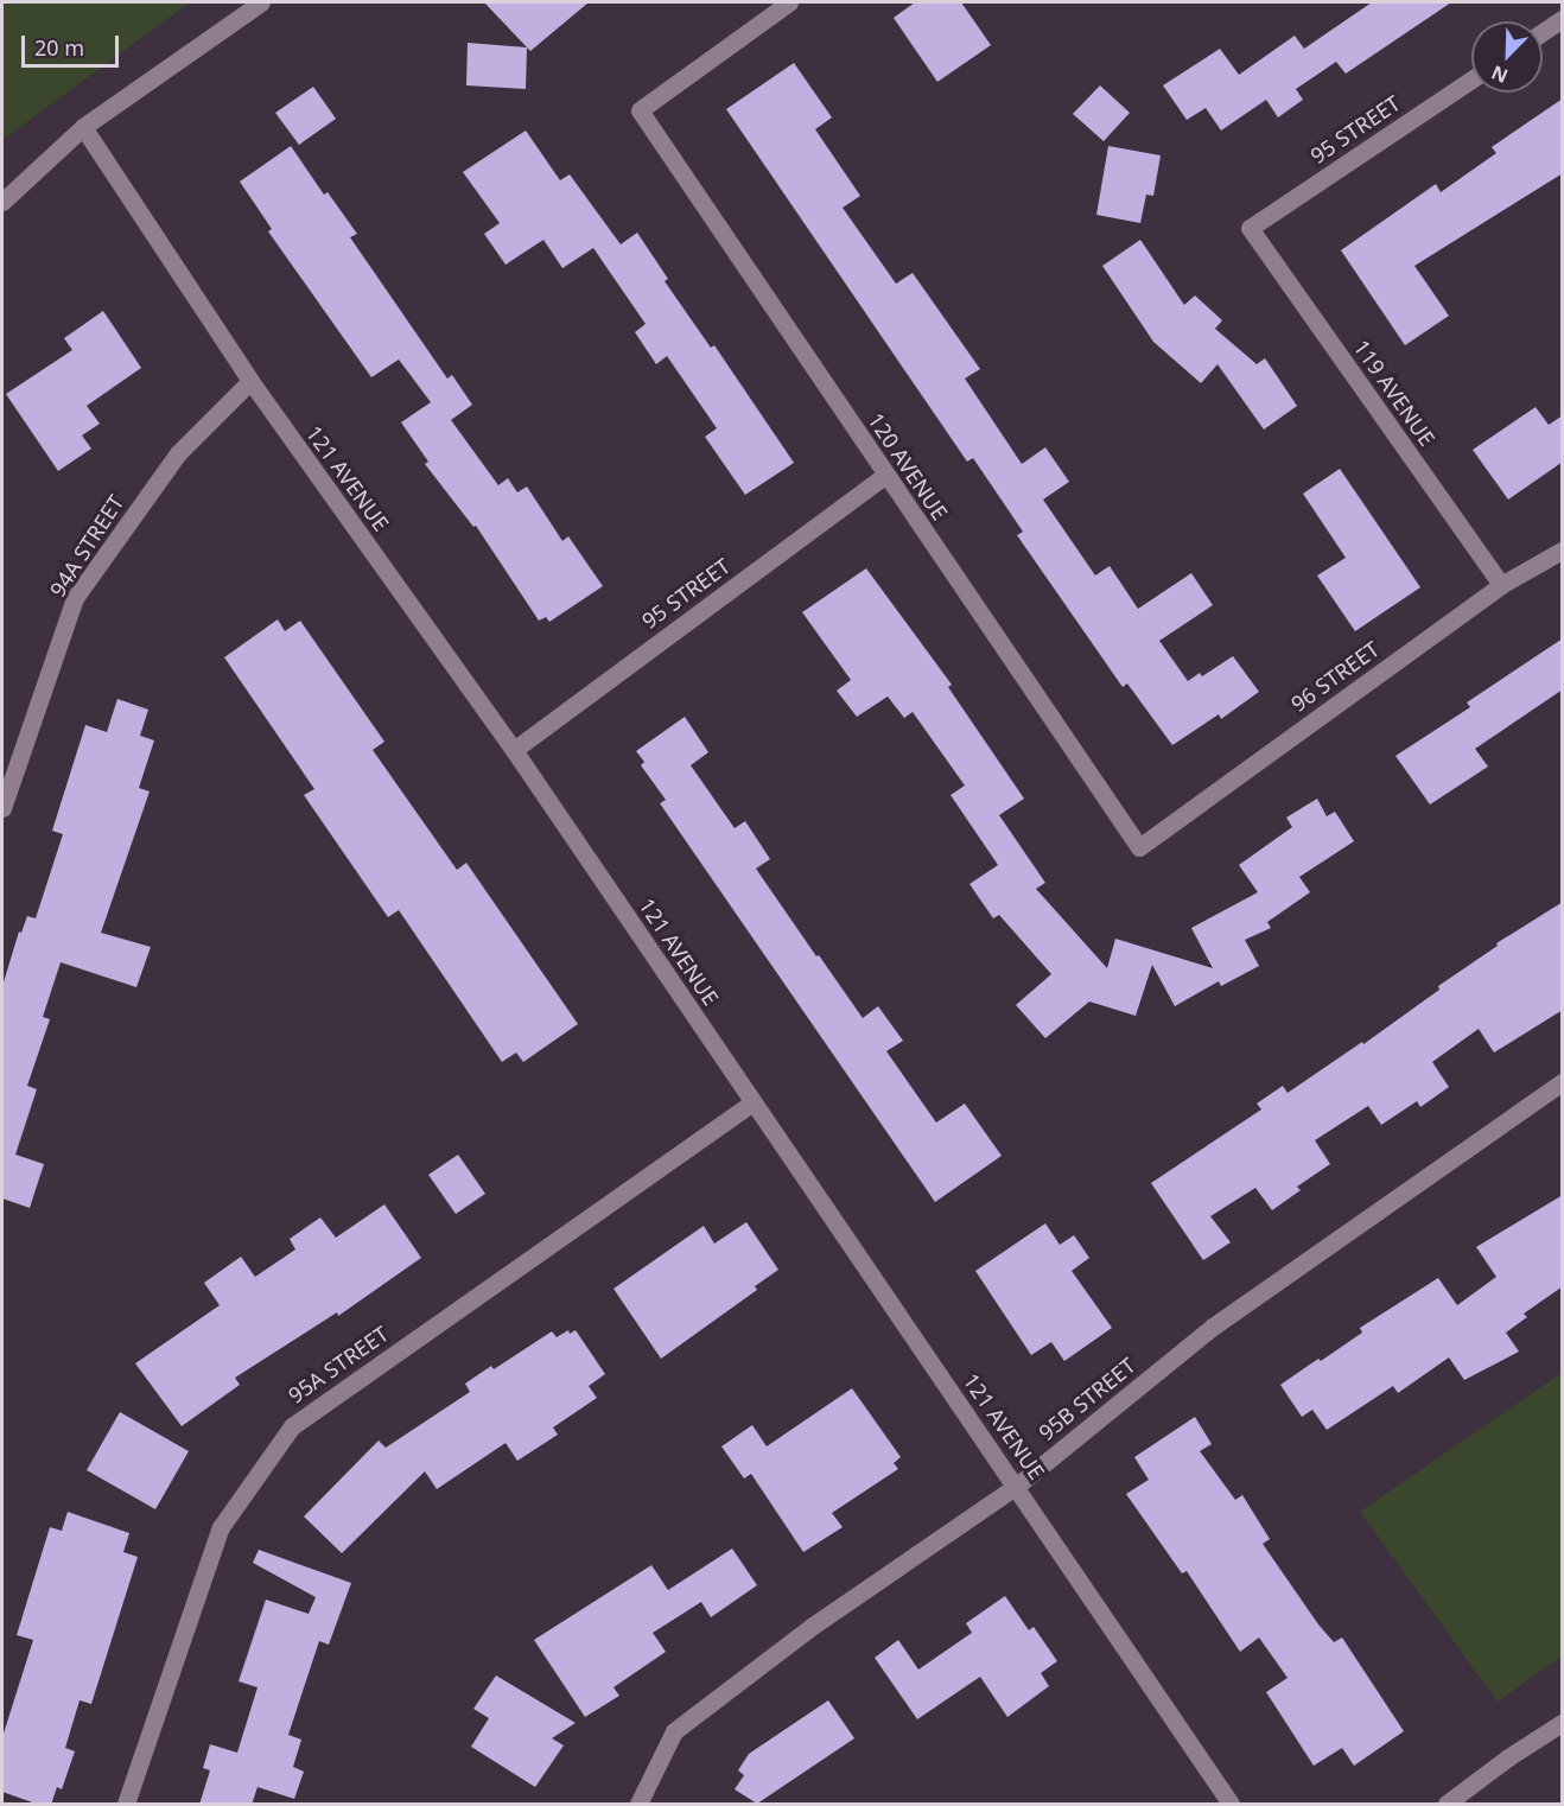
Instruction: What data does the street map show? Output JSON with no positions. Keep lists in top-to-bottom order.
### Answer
{
  "streets": {
    "street": [
      "95 STREET",
      "119 AVENUE",
      "120 AVENUE",
      "121 AVENUE",
      "94A STREET",
      "96 STREET",
      "95A STREET",
      "95B STREET"
    ]
  },
  "crossings": [
    ["95 STREET", "119 AVENUE"],
    ["95 STREET", "120 AVENUE"],
    ["95 STREET", "121 AVENUE"],
    ["119 AVENUE", "96 STREET"],
    ["120 AVENUE", "96 STREET"],
    ["121 AVENUE", "94A STREET"],
    ["121 AVENUE", "95A STREET"],
    ["121 AVENUE", "95B STREET"]
  ],
  "scale_bar": "20 m",
  "north": "bottom left"
}
